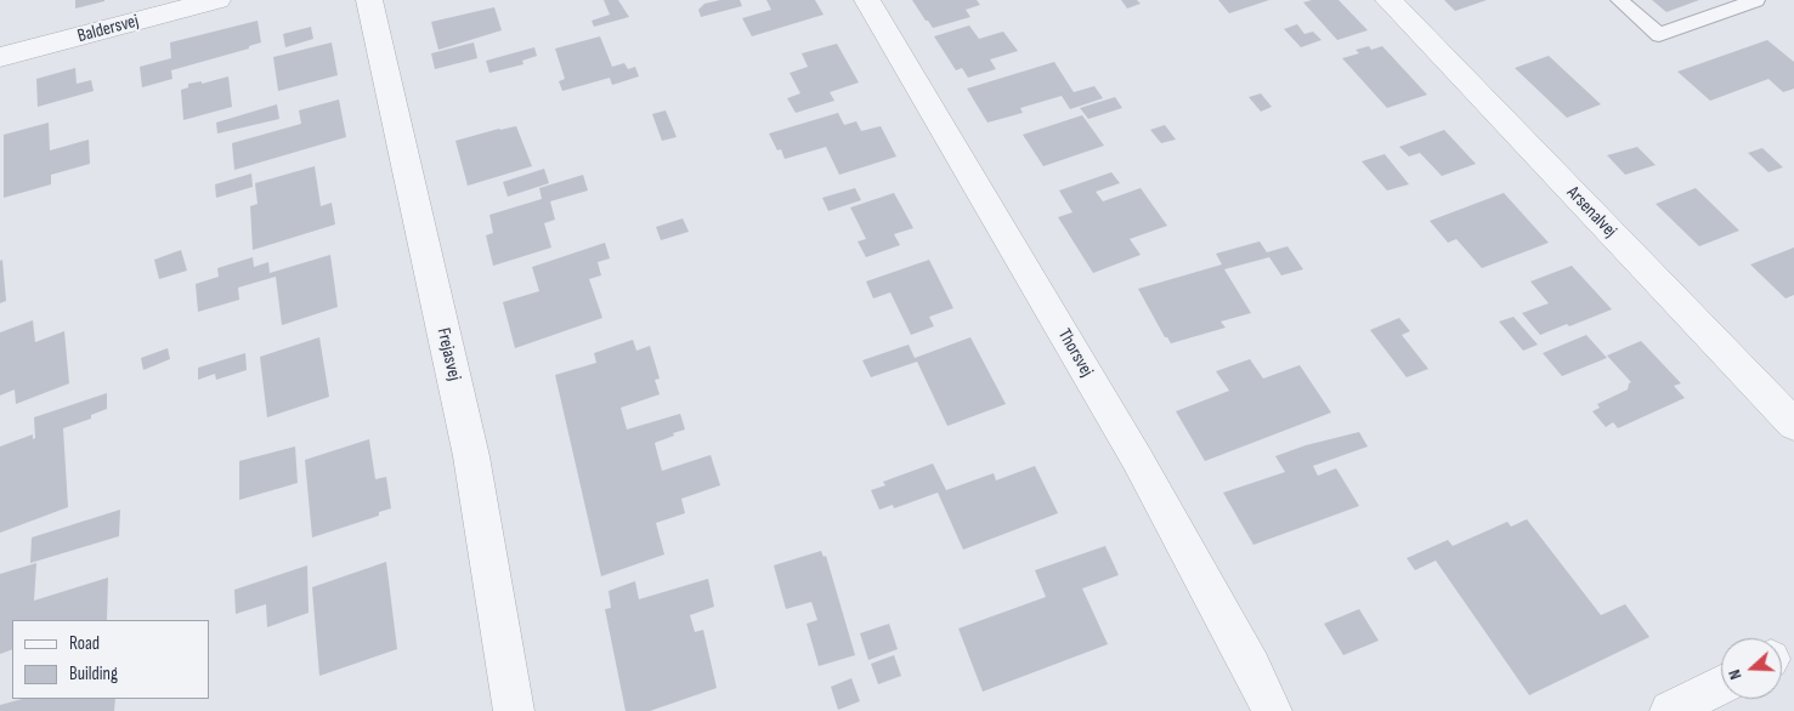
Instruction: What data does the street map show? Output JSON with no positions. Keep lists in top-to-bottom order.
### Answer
{
  "streets": {
    "street": [
      "Baldersvej",
      "Arsenalvej",
      "Thorsvej",
      "Frejasvej"
    ]
  },
  "legend": ["Road", "Building"],
  "north": "left"
}
